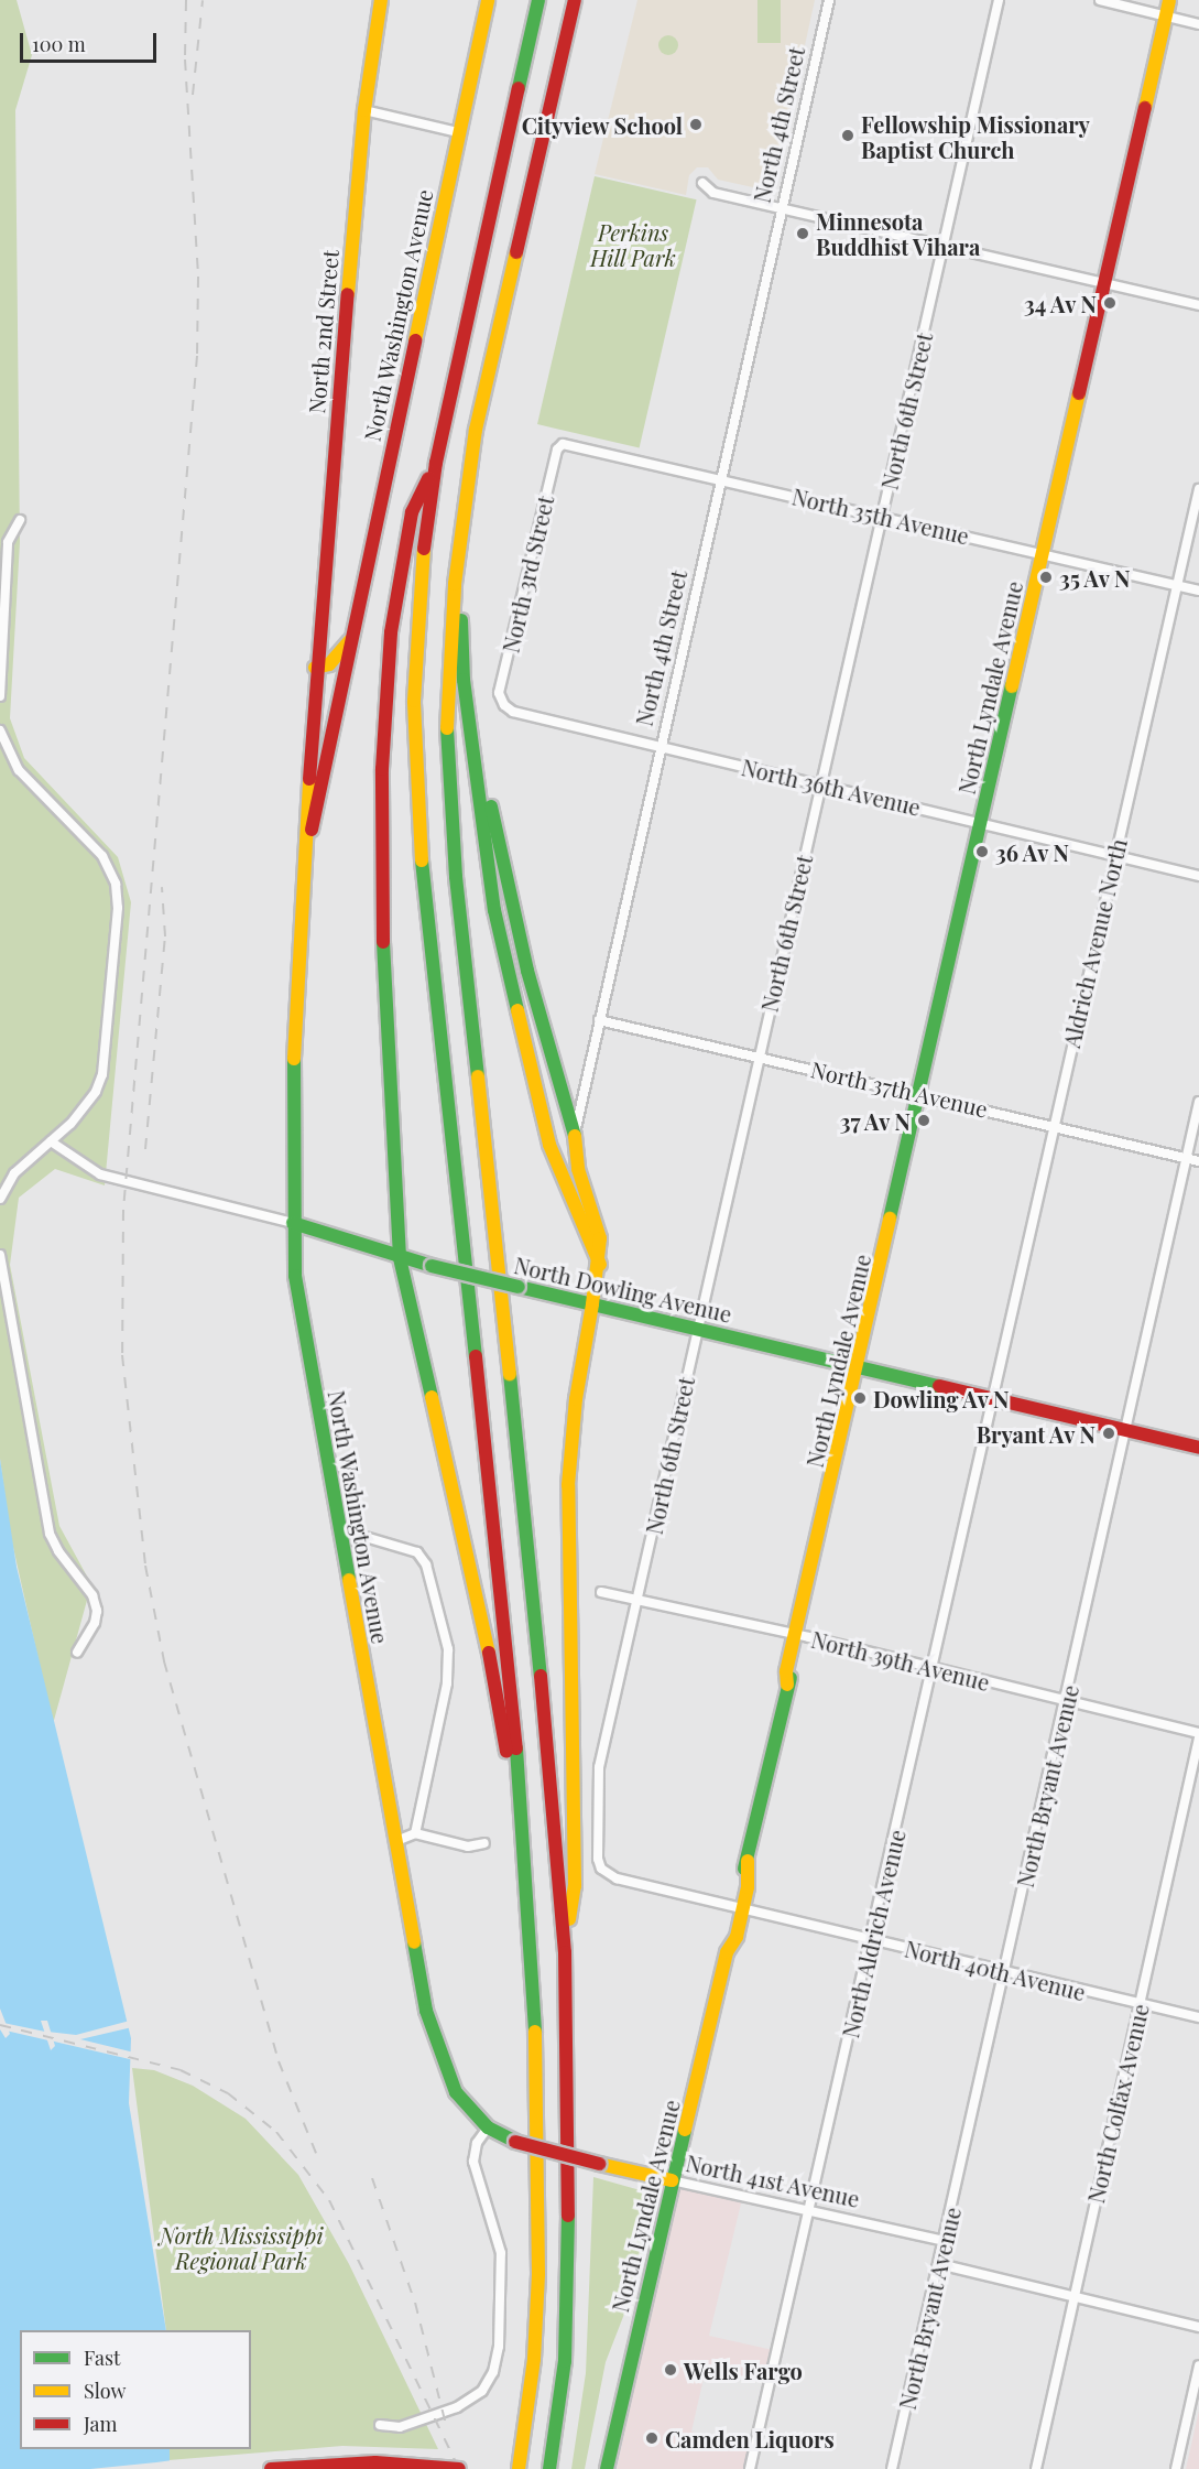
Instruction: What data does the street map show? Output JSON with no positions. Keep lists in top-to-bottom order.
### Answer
{
  "streets": {
    "main road": [
      "North 4th Street",
      "North Washington Avenue",
      "North 2nd Street",
      "North Lyndale Avenue",
      "North Dowling Avenue",
      "North 41st Avenue"
    ],
    "street": [
      "North 6th Street",
      "North 35th Avenue",
      "North 3rd Street",
      "North 36th Avenue",
      "Aldrich Avenue North",
      "North 37th Avenue",
      "North 39th Avenue",
      "North Bryant Avenue",
      "North Aldrich Avenue",
      "North 40th Avenue",
      "North Colfax Avenue"
    ]
  },
  "crossings": [
    ["North 4th Street", "North 35th Avenue"],
    ["North 4th Street", "North 36th Avenue"],
    ["North 4th Street", "North 37th Avenue"],
    ["North 4th Street", "North Dowling Avenue"],
    ["North Washington Avenue", "North 2nd Street"],
    ["North Washington Avenue", "North Dowling Avenue"],
    ["North Washington Avenue", "North 41st Avenue"],
    ["North 6th Street", "North 35th Avenue"],
    ["North 6th Street", "North 36th Avenue"],
    ["North 6th Street", "North 37th Avenue"],
    ["North 6th Street", "North Dowling Avenue"],
    ["North 6th Street", "North 39th Avenue"],
    ["North 6th Street", "North 40th Avenue"],
    ["North 35th Avenue", "North 3rd Street"],
    ["North 35th Avenue", "North Lyndale Avenue"],
    ["North 35th Avenue", "Aldrich Avenue North"],
    ["North 3rd Street", "North 36th Avenue"],
    ["North Lyndale Avenue", "North 36th Avenue"],
    ["North Lyndale Avenue", "North 37th Avenue"],
    ["North Lyndale Avenue", "North Dowling Avenue"],
    ["North Lyndale Avenue", "North 39th Avenue"],
    ["North Lyndale Avenue", "North 40th Avenue"],
    ["North Lyndale Avenue", "North 41st Avenue"],
    ["North 36th Avenue", "Aldrich Avenue North"],
    ["Aldrich Avenue North", "North 37th Avenue"],
    ["Aldrich Avenue North", "North Dowling Avenue"],
    ["Aldrich Avenue North", "North Aldrich Avenue"],
    ["North 37th Avenue", "North Bryant Avenue"],
    ["North Dowling Avenue", "North Bryant Avenue"],
    ["North Dowling Avenue", "North Aldrich Avenue"],
    ["North 39th Avenue", "North Bryant Avenue"],
    ["North 39th Avenue", "North Aldrich Avenue"],
    ["North 39th Avenue", "North Colfax Avenue"],
    ["North Bryant Avenue", "North 40th Avenue"],
    ["North Bryant Avenue", "North 41st Avenue"],
    ["North Aldrich Avenue", "North 40th Avenue"],
    ["North Aldrich Avenue", "North 41st Avenue"],
    ["North 40th Avenue", "North Colfax Avenue"]
  ],
  "parks": ["Perkins Hill Park", "North Mississippi Regional Park"],
  "places": [
    "Cityview School",
    "Fellowship Missionary Baptist Church",
    "Minnesota Buddhist Vihara",
    "34 Av N",
    "35 Av N",
    "36 Av N",
    "37 Av N",
    "Dowling Av N",
    "Bryant Av N",
    "Wells Fargo",
    "Camden Liquors"
  ],
  "legend": ["Fast", "Slow", "Jam"],
  "scale_bar": "100 m"
}
